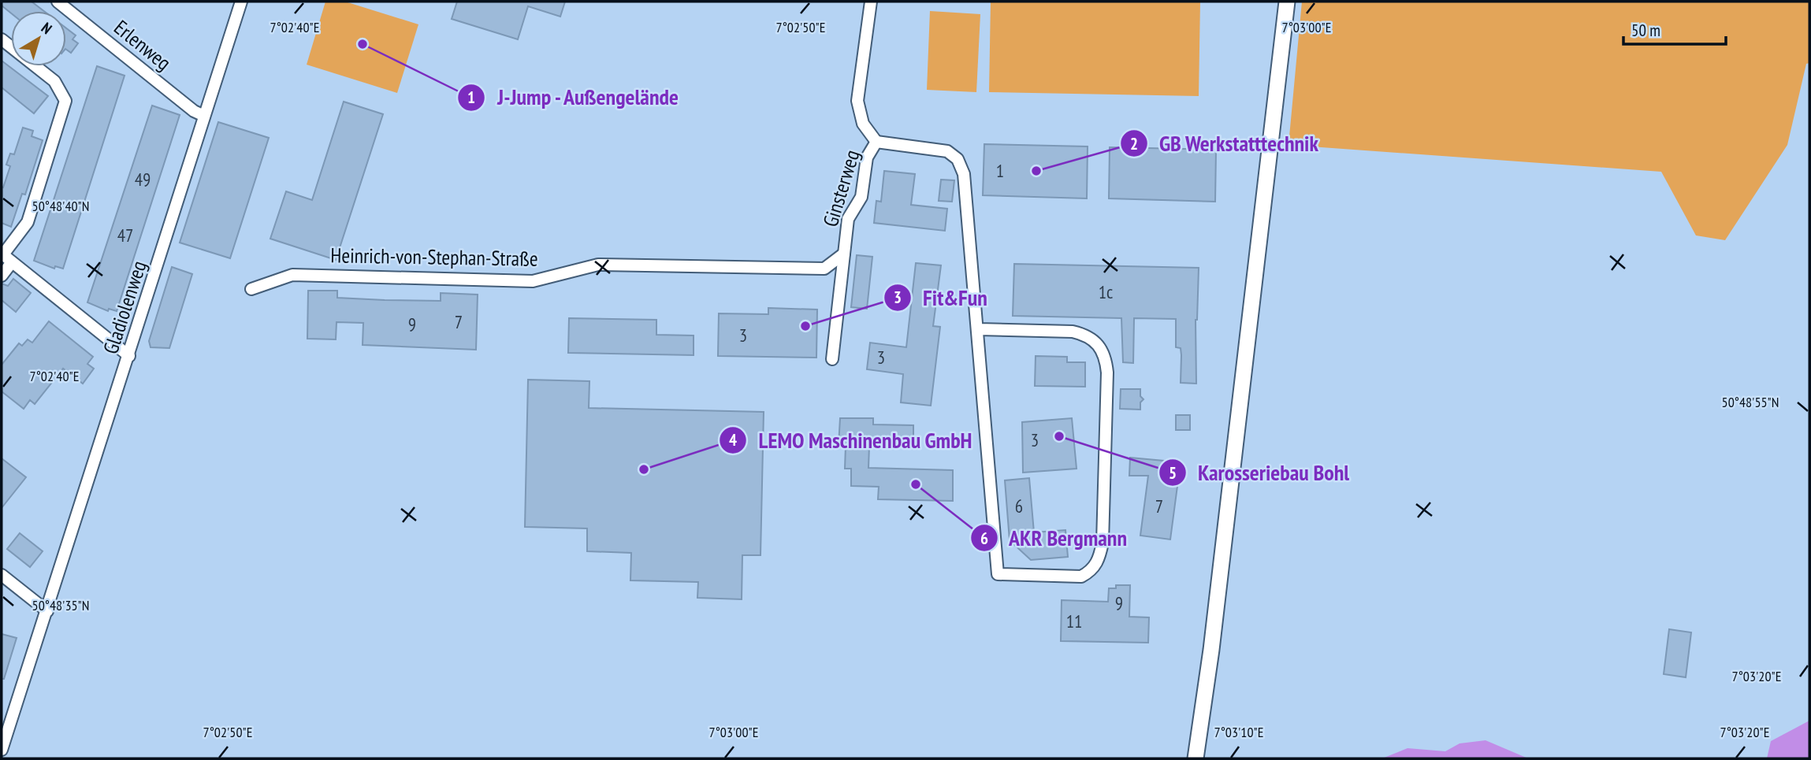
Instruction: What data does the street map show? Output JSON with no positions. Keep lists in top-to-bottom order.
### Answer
{
  "streets": {
    "street": [
      "Erlenweg",
      "Ginsterweg",
      "Heinrich-von-Stephan-Straße",
      "Gladiolenweg"
    ]
  },
  "crossings": [
    ["Erlenweg", "Gladiolenweg"],
    ["Ginsterweg", "Heinrich-von-Stephan-Straße"]
  ],
  "places": [
    "J-Jump - Außengelände",
    "GB Werkstatttechnik",
    "Fit&Fun",
    "Karosseriebau Bohl",
    "LEMO Maschinenbau GmbH",
    "AKR Bergmann"
  ],
  "house_numbers": [
    "1",
    "49",
    "47",
    "1c",
    "7",
    "9",
    "3",
    "3",
    "3",
    "6",
    "7",
    "9",
    "11"
  ],
  "scale_bar": "50 m",
  "north": "top right",
  "coordinates": [
    "7°02'40\"E",
    "7°02'50\"E",
    "7°03'00\"E",
    "50°48'40\"N",
    "50°48'55\"N",
    "50°48'35\"N",
    "7°03'20\"E",
    "7°03'10\"E"
  ]
}
